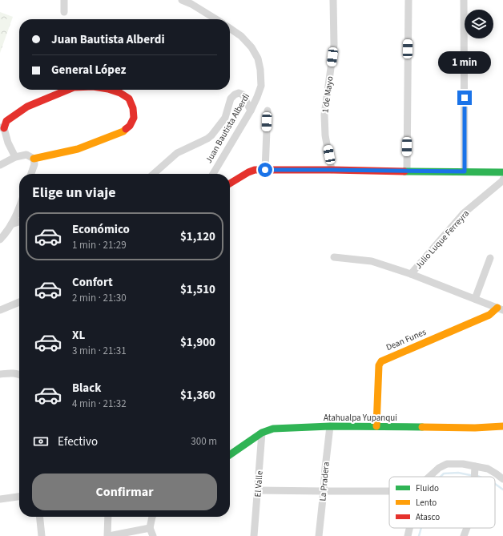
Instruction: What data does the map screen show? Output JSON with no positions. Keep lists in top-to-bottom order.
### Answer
{
  "streets": {
    "street": [
      "1 de Mayo",
      "Juan Bautista Alberdi",
      "Julio Luque Ferreyra",
      "Dean Funes",
      "Atahualpa Yupanqui",
      "La Pradera",
      "El Valle"
    ]
  },
  "crossings": [
    ["Julio Luque Ferreyra", "Dean Funes"],
    ["Dean Funes", "Atahualpa Yupanqui"],
    ["Atahualpa Yupanqui", "La Pradera"],
    ["Atahualpa Yupanqui", "El Valle"]
  ],
  "legend": ["Fluido", "Lento", "Atasco"],
  "page": {
    "banner": ["Juan Bautista Alberdi", "General López"],
    "bubble": "1 min",
    "heading": "Elige un viaje",
    "list": [
      {
        "name": "Económico",
        "note": "1 min · 21:29",
        "value": "$1,120"
      },
      {
        "name": "Confort",
        "note": "2 min · 21:30",
        "value": "$1,510"
      },
      {
        "name": "XL",
        "note": "3 min · 21:31",
        "value": "$1,900"
      },
      {
        "name": "Black",
        "note": "4 min · 21:32",
        "value": "$1,360"
      }
    ],
    "pay": ["Efectivo", "300 m"],
    "buttons": "Confirmar"
  }
}
